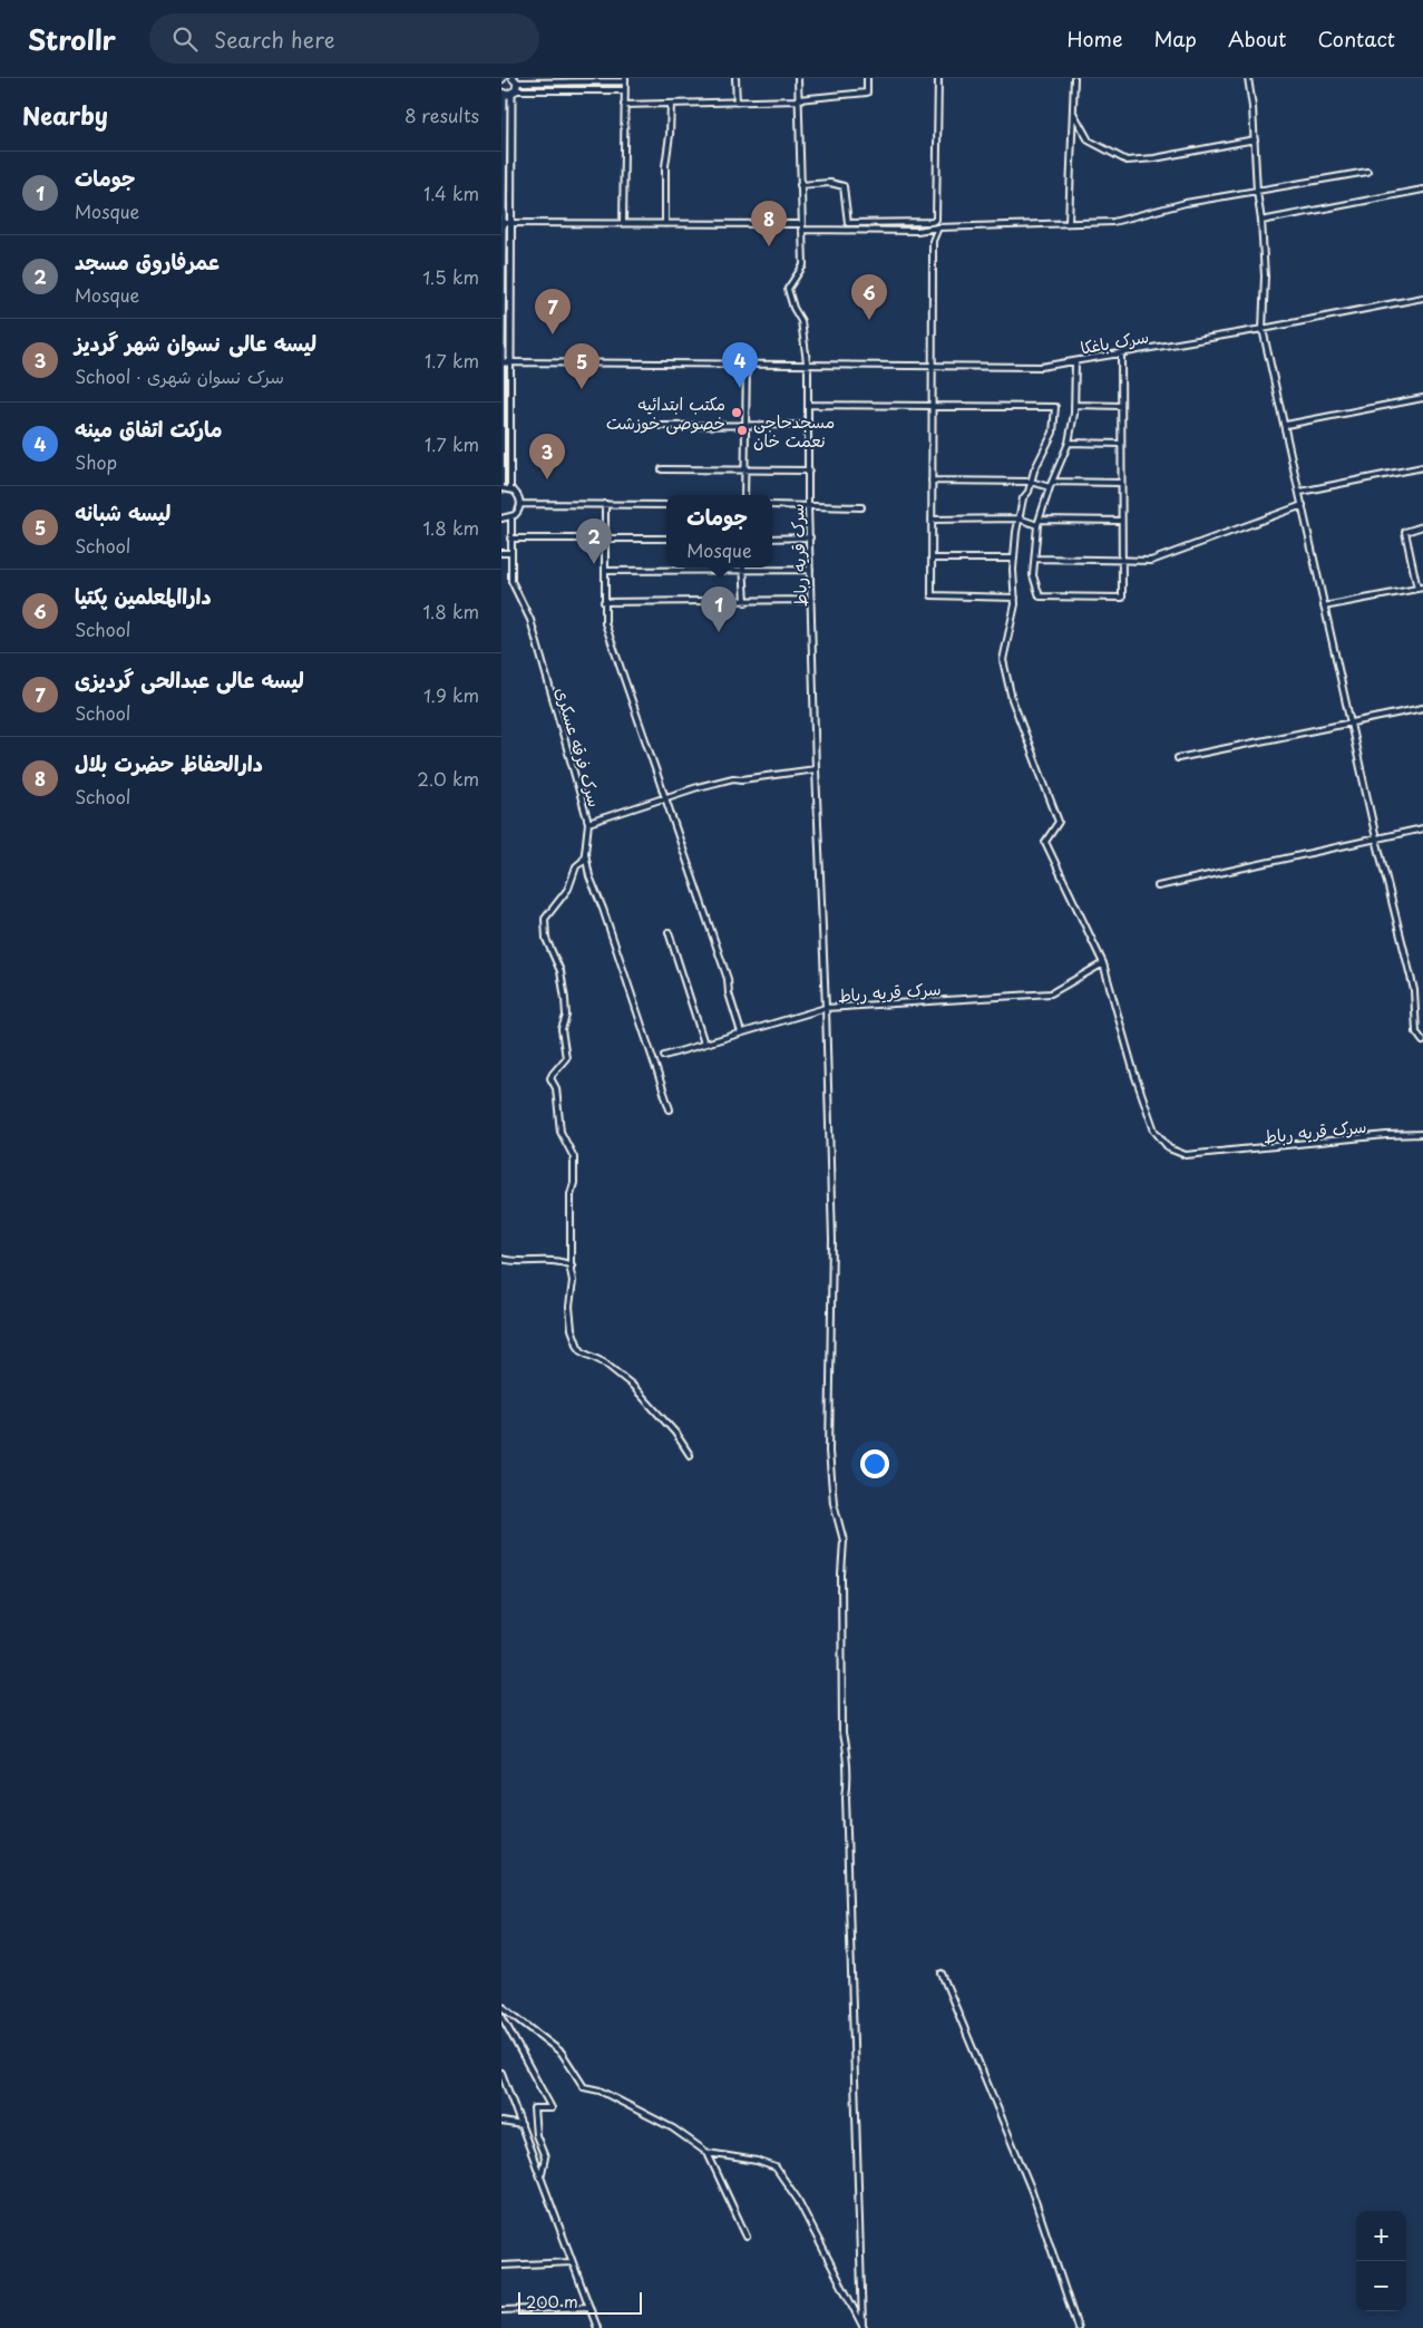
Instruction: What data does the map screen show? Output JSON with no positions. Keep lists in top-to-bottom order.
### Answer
{
  "streets": {
    "street": ["سرک باغکا", "سرک قریه رباط", "سرک فرقه عسکری"]
  },
  "crossings": [
    ["سرک باغکا", "سرک قریه رباط"]
  ],
  "places": ["مکتب ابتدائیه خصوصی خوزشت", "مسجدحاجی نعمت خان"],
  "scale_bar": "200 m",
  "page": {
    "header": "Strollr",
    "search": "Search here",
    "nav": [
      "Home",
      "Map",
      "About",
      "Contact"
    ],
    "heading": ["Nearby", "8 results"],
    "list": [
      {
        "mark": "1",
        "name": "جومات",
        "note": "Mosque",
        "value": "1.4 km"
      },
      {
        "mark": "2",
        "name": "عمرفاروق مسجد",
        "note": "Mosque",
        "value": "1.5 km"
      },
      {
        "mark": "3",
        "name": "لیسه عالی نسوان شهر گردیز",
        "note": "School · سرک نسوان شهری",
        "value": "1.7 km"
      },
      {
        "mark": "4",
        "name": "مارکت اتفاق مینه",
        "note": "Shop",
        "value": "1.7 km"
      },
      {
        "mark": "5",
        "name": "لیسه شبانه",
        "note": "School",
        "value": "1.8 km"
      },
      {
        "mark": "6",
        "name": "داراالمعلمین پکتیا",
        "note": "School",
        "value": "1.8 km"
      },
      {
        "mark": "7",
        "name": "لیسه عالی عبدالحی گردیزی",
        "note": "School",
        "value": "1.9 km"
      },
      {
        "mark": "8",
        "name": "دارالحفاظ حضرت بلال",
        "note": "School",
        "value": "2.0 km"
      }
    ],
    "pins": [
      "8",
      "6",
      "7",
      "4",
      "5",
      "3",
      "2",
      "1"
    ],
    "popup": ["جومات", "Mosque"],
    "map_buttons": ["+", "−"],
    "scale": "200 m"
  }
}
